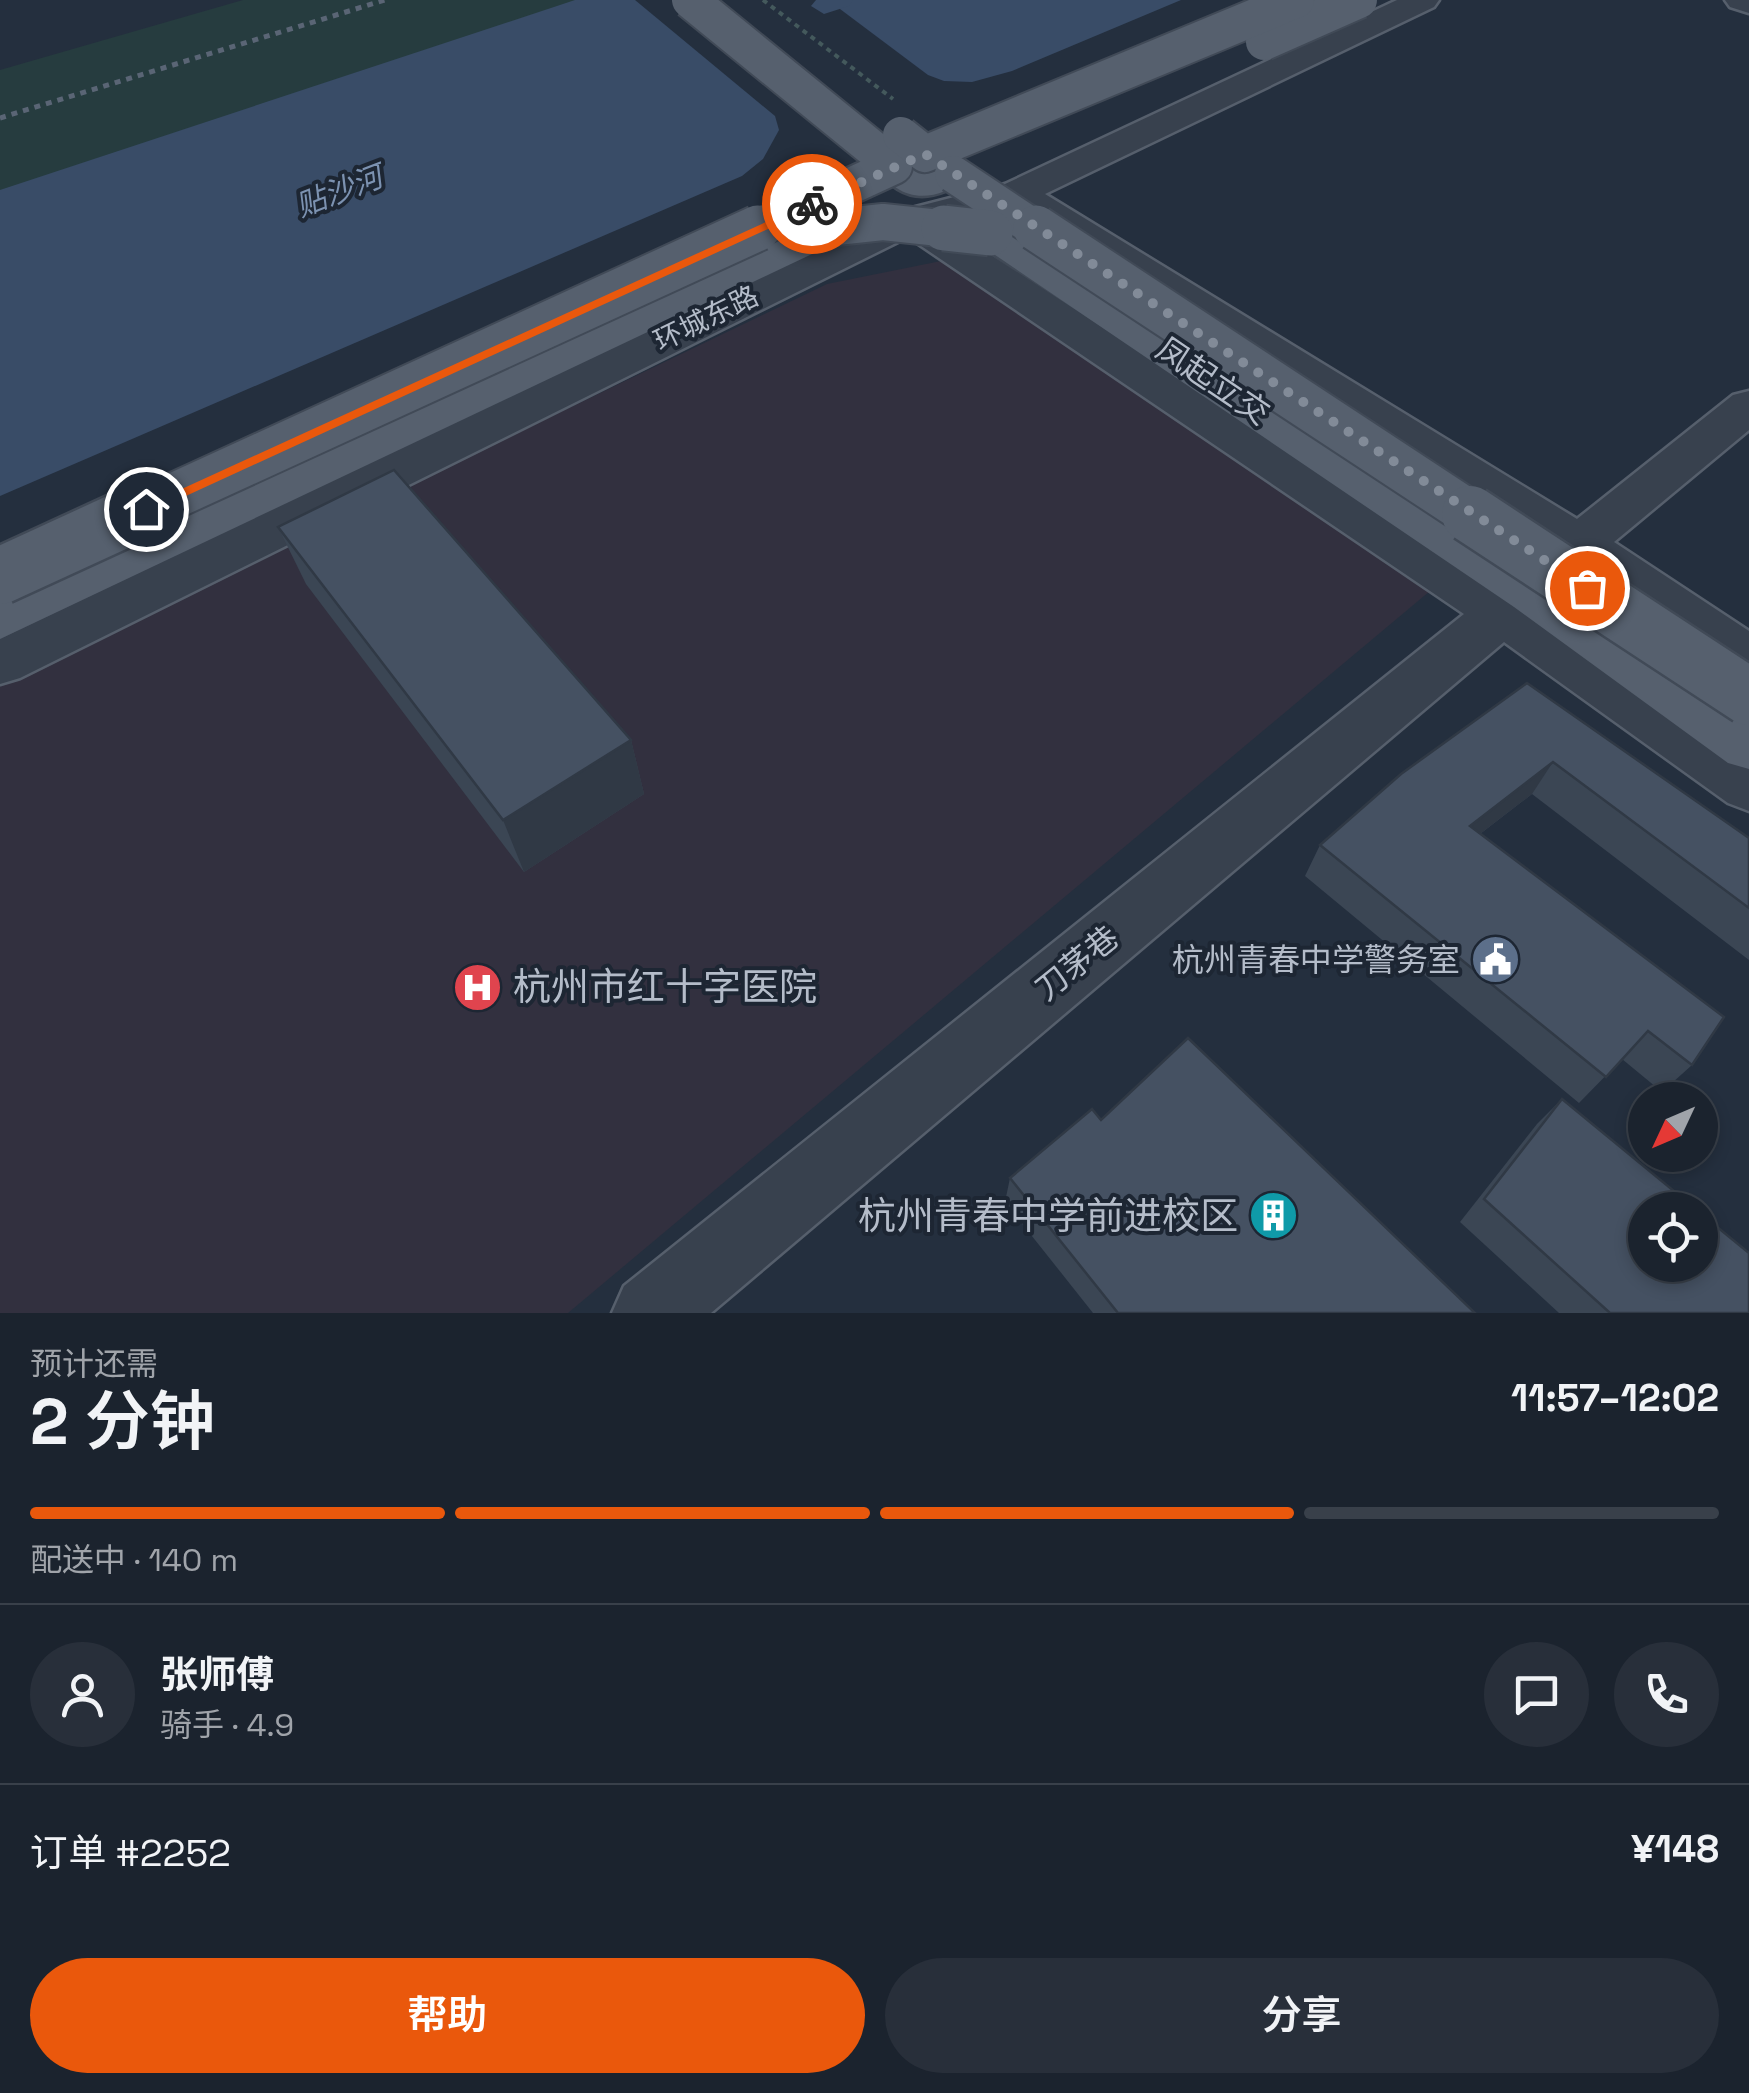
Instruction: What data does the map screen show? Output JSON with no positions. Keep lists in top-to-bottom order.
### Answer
{
  "streets": {
    "main road": ["环城东路", "凤起立交"],
    "street": ["刀茅巷"]
  },
  "crossings": [
    ["环城东路", "凤起立交"]
  ],
  "water": ["贴沙河"],
  "places": {
    "public building": ["杭州青春中学警务室"],
    "hospital": ["杭州市红十字医院"],
    "building": ["杭州青春中学前进校区"]
  },
  "north": "bottom left",
  "page": {
    "heading": ["2 分钟", "预计还需", "11:57–12:02"],
    "panel": [
      "张师傅",
      "骑手 · 4.9",
      "订单 #2252",
      "¥148"
    ],
    "bar": "配送中 · 140 m",
    "buttons": ["帮助", "分享"]
  }
}
